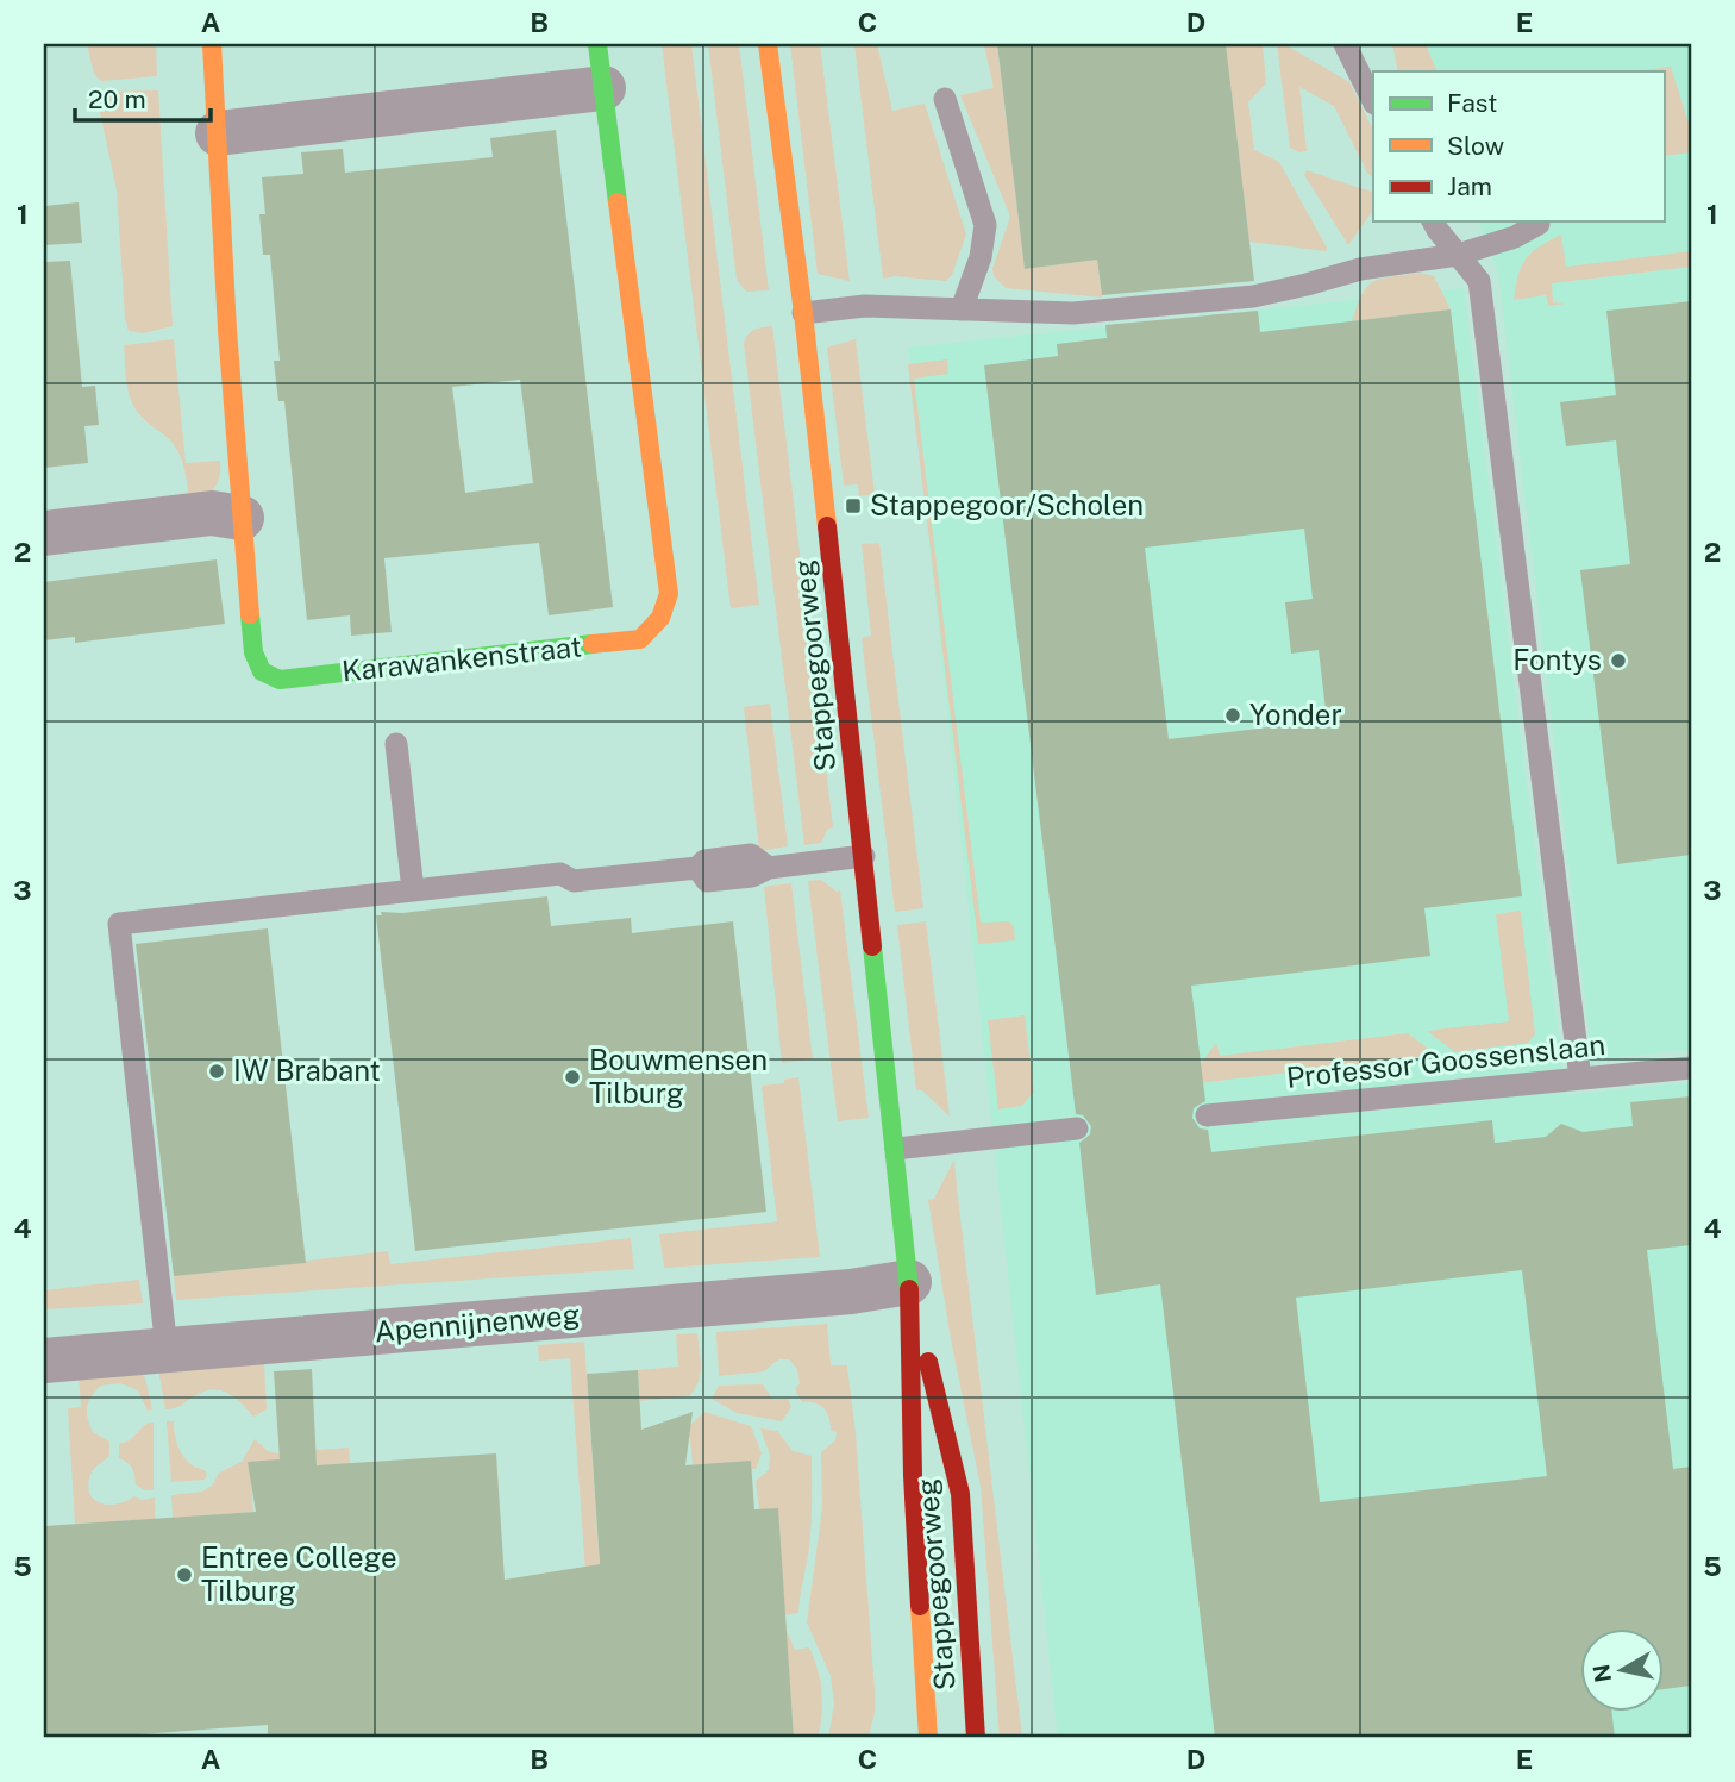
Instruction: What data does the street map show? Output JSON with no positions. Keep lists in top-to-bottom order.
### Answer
{
  "streets": {
    "street": ["Karawankenstraat", "Stappegoorweg", "Apennijnenweg"],
    "lane": ["Professor Goossenslaan"]
  },
  "crossings": [
    ["Stappegoorweg", "Apennijnenweg"]
  ],
  "places": {
    "transit": ["Stappegoor/Scholen"],
    "other": [
      "Fontys",
      "Yonder",
      "IW Brabant",
      "Bouwmensen Tilburg",
      "Entree College Tilburg"
    ]
  },
  "legend": ["Fast", "Slow", "Jam"],
  "scale_bar": "20 m",
  "north": "left",
  "grid": {
    "columns": [
      "A",
      "B",
      "C",
      "D",
      "E"
    ],
    "rows": [
      "1",
      "2",
      "3",
      "4",
      "5"
    ]
  }
}
